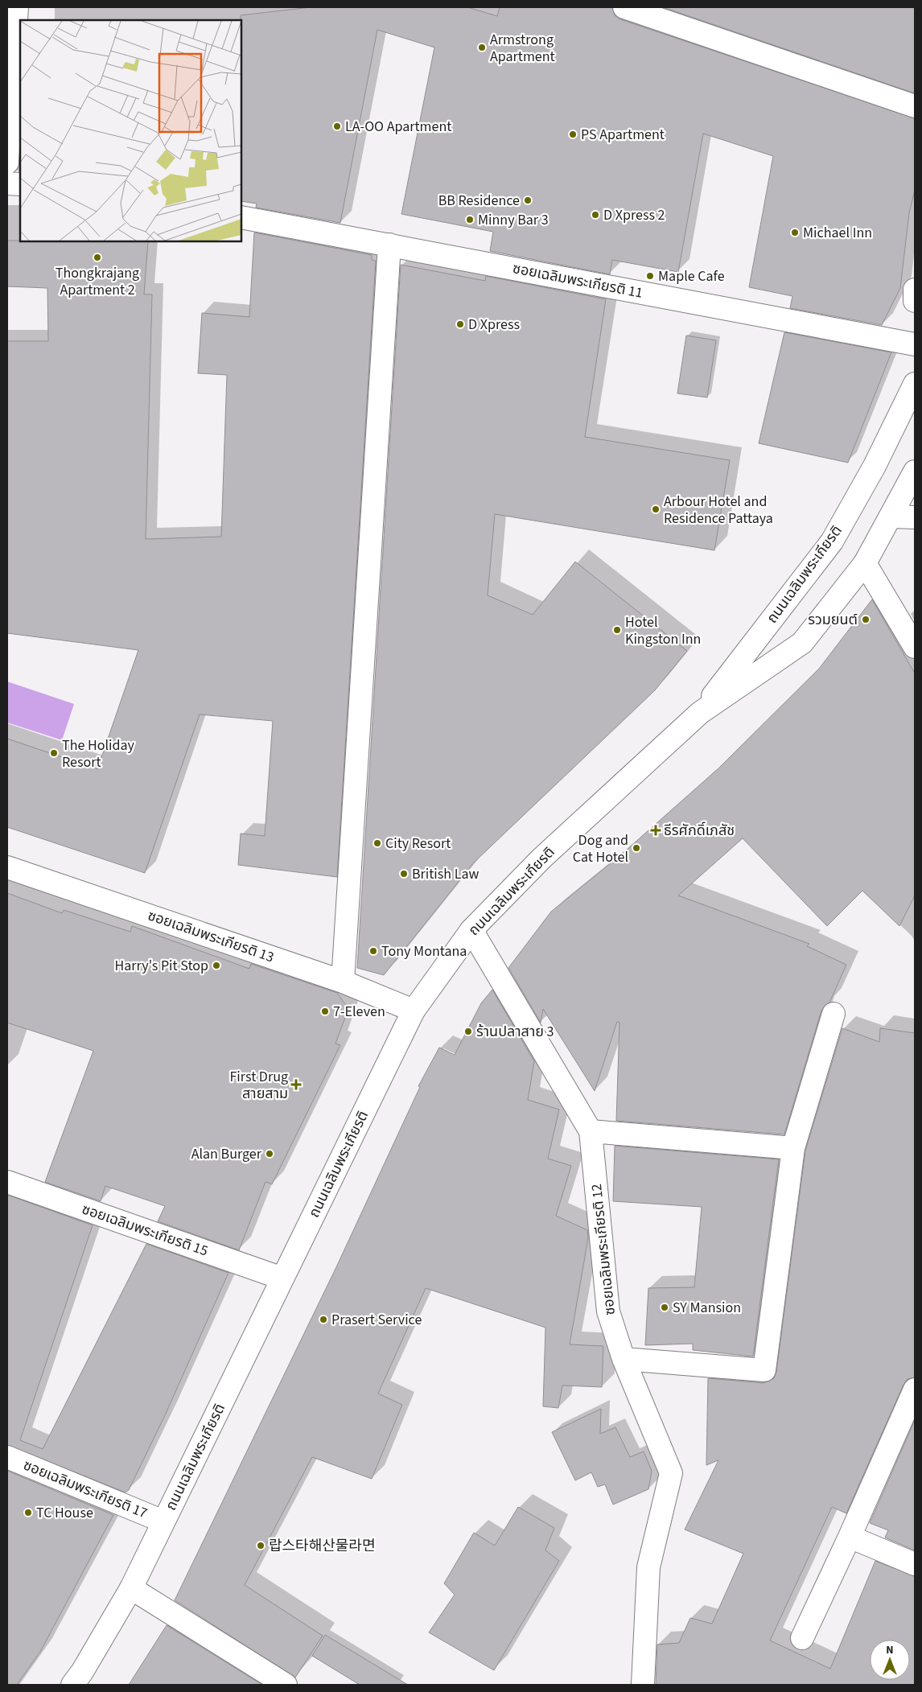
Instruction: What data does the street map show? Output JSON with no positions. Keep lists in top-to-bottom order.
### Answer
{
  "streets": {
    "street": [
      "ซอยเฉลิมพระเกียรติ 11",
      "ถนนเฉลิมพระเกียรติ",
      "ซอยเฉลิมพระเกียรติ 13",
      "ซอยเฉลิมพระเกียรติ 15",
      "ซอยเฉลิมพระเกียรติ 12",
      "ซอยเฉลิมพระเกียรติ 17"
    ]
  },
  "crossings": [
    ["ถนนเฉลิมพระเกียรติ", "ซอยเฉลิมพระเกียรติ 13"],
    ["ถนนเฉลิมพระเกียรติ", "ซอยเฉลิมพระเกียรติ 15"],
    ["ถนนเฉลิมพระเกียรติ", "ซอยเฉลิมพระเกียรติ 12"],
    ["ถนนเฉลิมพระเกียรติ", "ซอยเฉลิมพระเกียรติ 17"]
  ],
  "places": {
    "other": [
      "Armstrong Apartment",
      "LA-OO Apartment",
      "PS Apartment",
      "BB Residence",
      "D Xpress 2",
      "Minny Bar 3",
      "Michael Inn",
      "Thongkrajang Apartment 2",
      "Maple Cafe",
      "D Xpress",
      "Arbour Hotel and Residence Pattaya",
      "รวมยนต์",
      "Hotel Kingston Inn",
      "The Holiday Resort",
      "City Resort",
      "Dog and Cat Hotel",
      "British Law",
      "Tony Montana",
      "Harry's Pit Stop",
      "7-Eleven",
      "ร้านปลาสาย 3",
      "Alan Burger",
      "SY Mansion",
      "Prasert Service",
      "TC House",
      "랍스타해산물라면"
    ],
    "health": ["ธีรศักดิ์เภสัช", "First Drug สายสาม"]
  },
  "north": "top"
}
